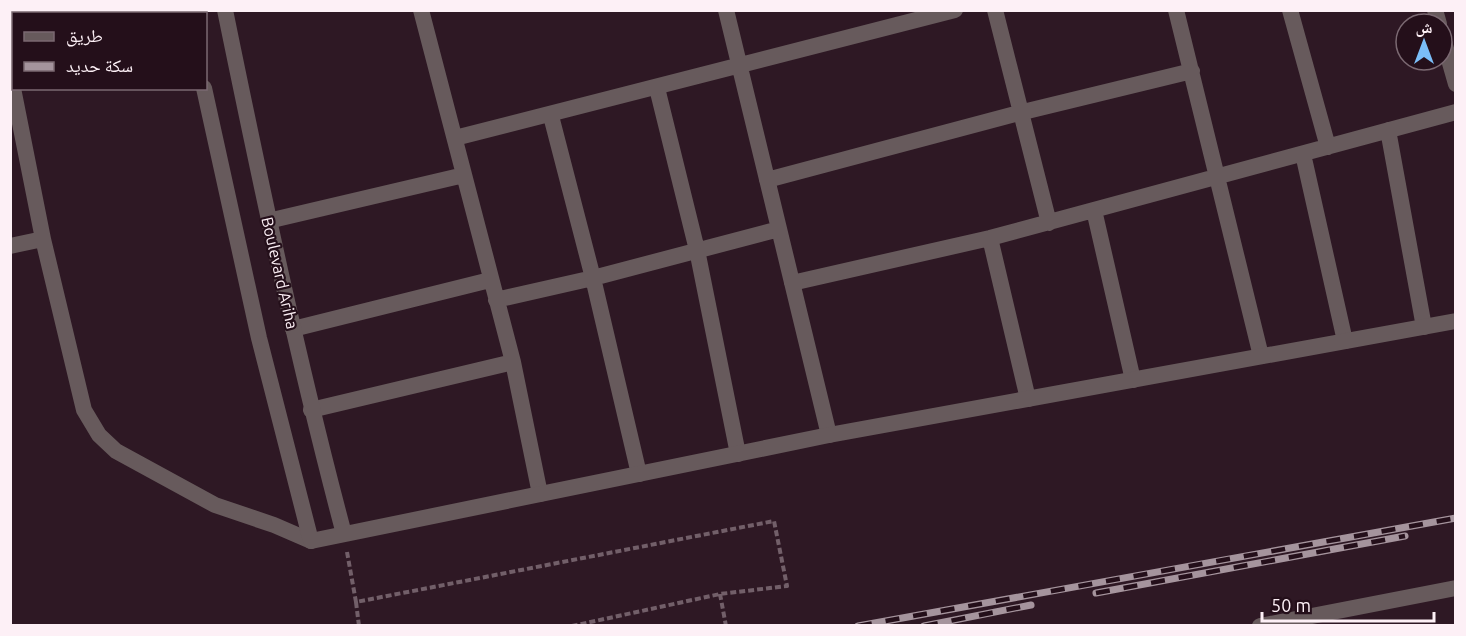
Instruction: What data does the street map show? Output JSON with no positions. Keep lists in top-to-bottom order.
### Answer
{
  "streets": {
    "street": ["Boulevard Ariha"]
  },
  "legend": ["طريق", "سكة حديد"],
  "scale_bar": "50 m",
  "north": "top"
}
